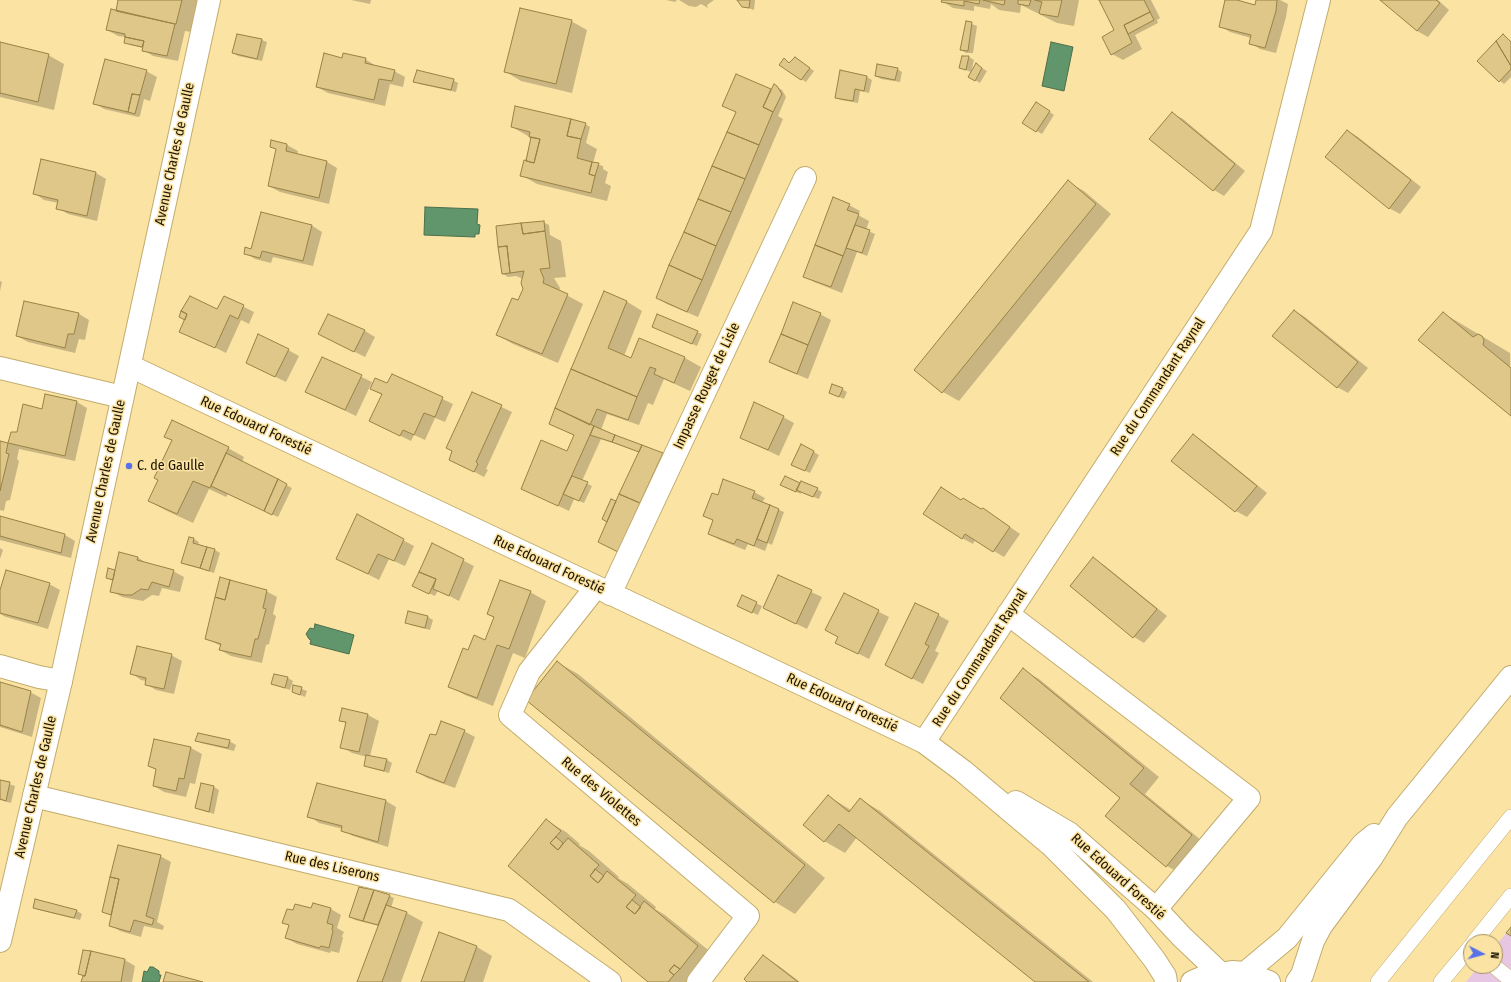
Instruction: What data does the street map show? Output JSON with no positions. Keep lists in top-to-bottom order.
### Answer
{
  "streets": {
    "street": [
      "Avenue Charles de Gaulle",
      "Impasse Rouget de Lisle",
      "Rue du Commandant Raynal",
      "Rue Edouard Forestié",
      "Rue des Violettes",
      "Rue des Liserons"
    ]
  },
  "crossings": [
    ["Avenue Charles de Gaulle", "Rue Edouard Forestié"],
    ["Avenue Charles de Gaulle", "Rue des Liserons"],
    ["Impasse Rouget de Lisle", "Rue Edouard Forestié"],
    ["Impasse Rouget de Lisle", "Rue des Violettes"],
    ["Rue du Commandant Raynal", "Rue Edouard Forestié"],
    ["Rue Edouard Forestié", "Rue des Violettes"]
  ],
  "places": ["C. de Gaulle"],
  "north": "right"
}
